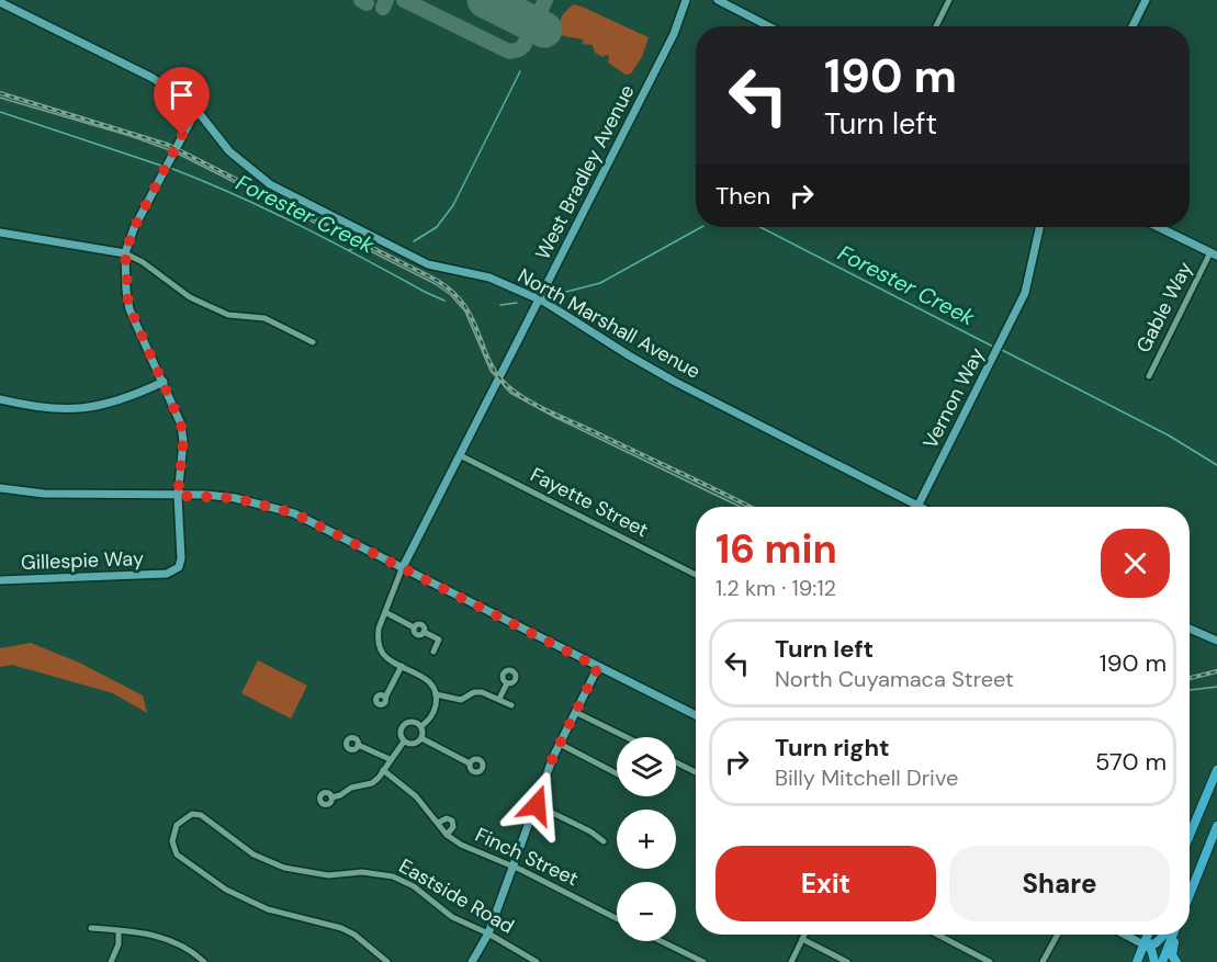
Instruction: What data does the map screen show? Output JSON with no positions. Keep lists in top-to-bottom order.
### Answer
{
  "streets": {
    "main road": [
      "West Bradley Avenue",
      "North Marshall Avenue",
      "Vernon Way",
      "Gillespie Way"
    ],
    "street": [
      "Gable Way",
      "Fayette Street",
      "Finch Street",
      "Eastside Road"
    ]
  },
  "crossings": [
    ["West Bradley Avenue", "North Marshall Avenue"],
    ["West Bradley Avenue", "Fayette Street"],
    ["North Marshall Avenue", "Vernon Way"]
  ],
  "water": ["Forester Creek"],
  "page": {
    "turn": ["190 m", "Turn left"],
    "then": "Then",
    "heading": ["16 min", "1.2 km · 19:12"],
    "list": [
      {
        "name": "Turn left",
        "note": "North Cuyamaca Street",
        "value": "190 m"
      },
      {
        "name": "Turn right",
        "note": "Billy Mitchell Drive",
        "value": "570 m"
      }
    ],
    "map_buttons": ["+", "−"],
    "buttons": ["Exit", "Share"]
  }
}
